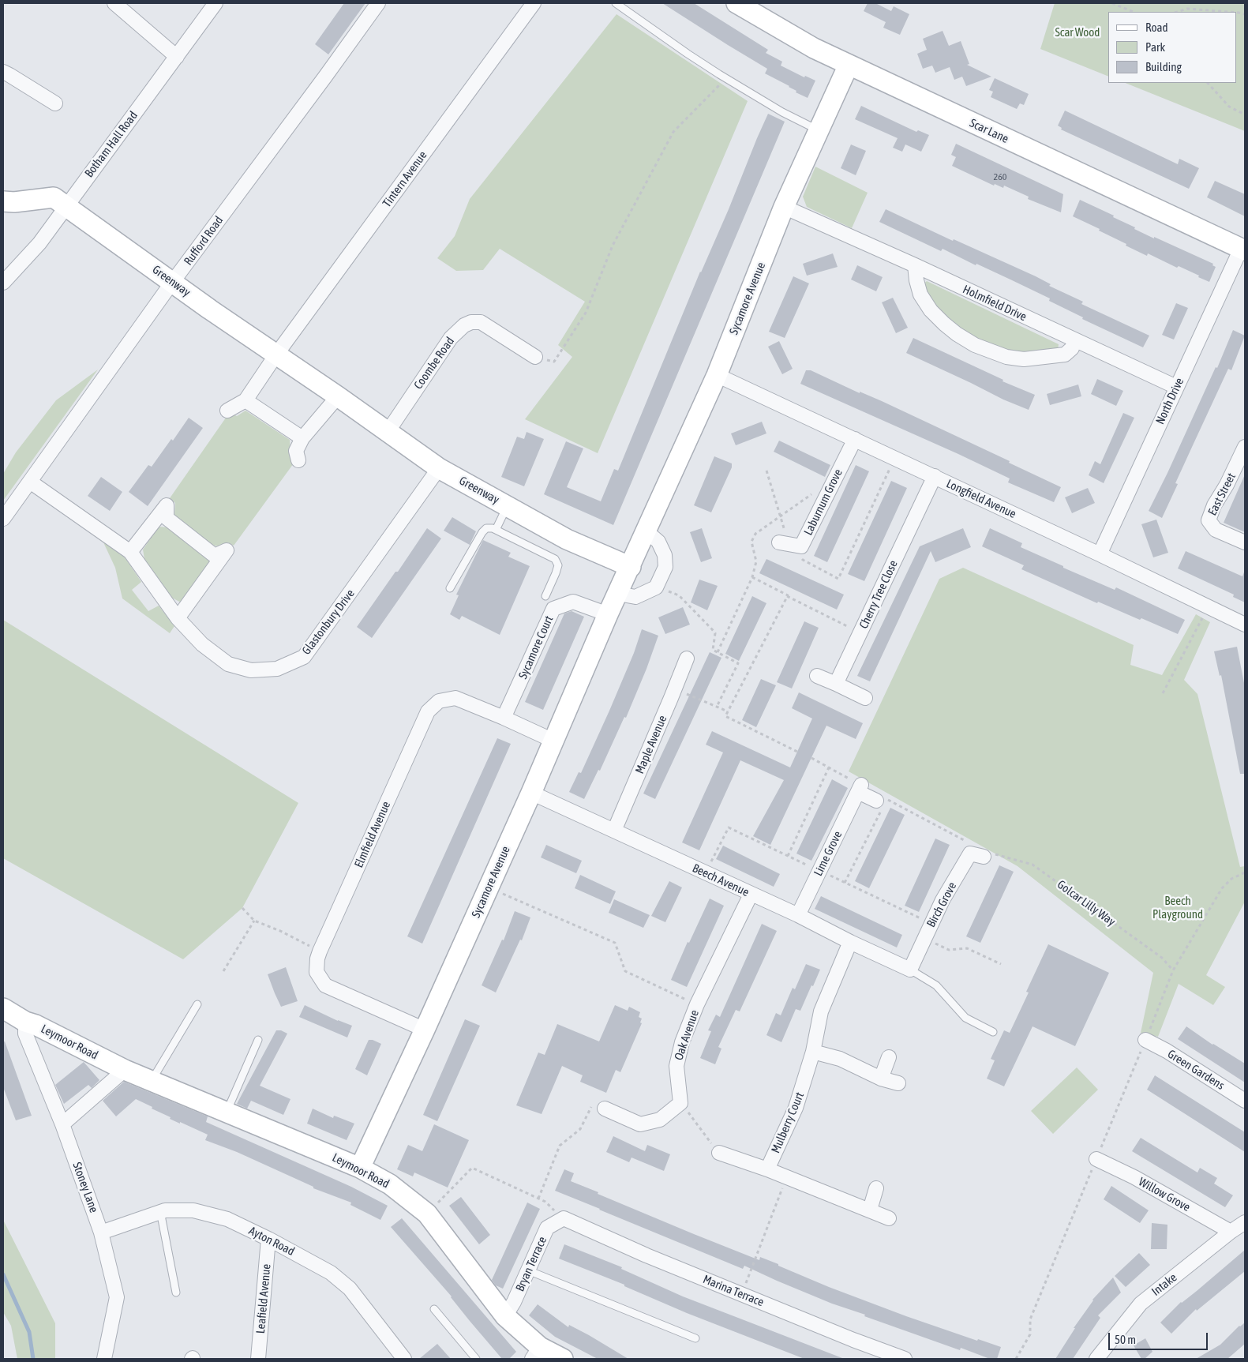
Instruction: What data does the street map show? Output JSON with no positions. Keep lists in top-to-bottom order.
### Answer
{
  "streets": {
    "street": [
      "Scar Lane",
      "Botham Hall Road",
      "Tintern Avenue",
      "Rufford Road",
      "Greenway",
      "Sycamore Avenue",
      "Holmfield Drive",
      "Coombe Road",
      "North Drive",
      "East Street",
      "Longfield Avenue",
      "Laburnum Grove",
      "Cherry Tree Close",
      "Glastonbury Drive",
      "Sycamore Court",
      "Maple Avenue",
      "Elmfield Avenue",
      "Lime Grove",
      "Beech Avenue",
      "Birch Grove",
      "Oak Avenue",
      "Leymoor Road",
      "Green Gardens",
      "Mulberry Court",
      "Stoney Lane",
      "Willow Grove",
      "Ayton Road",
      "Bryan Terrace",
      "Intake",
      "Marina Terrace",
      "Leafield Avenue"
    ],
    "path": ["Golcar Lilly Way"]
  },
  "crossings": [
    ["Scar Lane", "Sycamore Avenue"],
    ["Scar Lane", "North Drive"],
    ["Botham Hall Road", "Greenway"],
    ["Tintern Avenue", "Greenway"],
    ["Rufford Road", "Greenway"],
    ["Rufford Road", "Glastonbury Drive"],
    ["Greenway", "Sycamore Avenue"],
    ["Greenway", "Coombe Road"],
    ["Greenway", "Glastonbury Drive"],
    ["Sycamore Avenue", "Holmfield Drive"],
    ["Sycamore Avenue", "Longfield Avenue"],
    ["Sycamore Avenue", "Sycamore Court"],
    ["Sycamore Avenue", "Elmfield Avenue"],
    ["Sycamore Avenue", "Beech Avenue"],
    ["Sycamore Avenue", "Leymoor Road"],
    ["Holmfield Drive", "North Drive"],
    ["North Drive", "Longfield Avenue"],
    ["Longfield Avenue", "Laburnum Grove"],
    ["Longfield Avenue", "Cherry Tree Close"],
    ["Sycamore Court", "Elmfield Avenue"],
    ["Maple Avenue", "Beech Avenue"],
    ["Lime Grove", "Beech Avenue"],
    ["Beech Avenue", "Birch Grove"],
    ["Beech Avenue", "Oak Avenue"],
    ["Beech Avenue", "Mulberry Court"],
    ["Golcar Lilly Way", "Birch Grove"],
    ["Leymoor Road", "Stoney Lane"],
    ["Leymoor Road", "Bryan Terrace"],
    ["Stoney Lane", "Ayton Road"],
    ["Willow Grove", "Intake"],
    ["Ayton Road", "Leafield Avenue"],
    ["Bryan Terrace", "Marina Terrace"]
  ],
  "parks": ["Scar Wood", "Beech Playground"],
  "house_numbers": ["260"],
  "legend": ["Road", "Park", "Building"],
  "scale_bar": "50 m"
}
